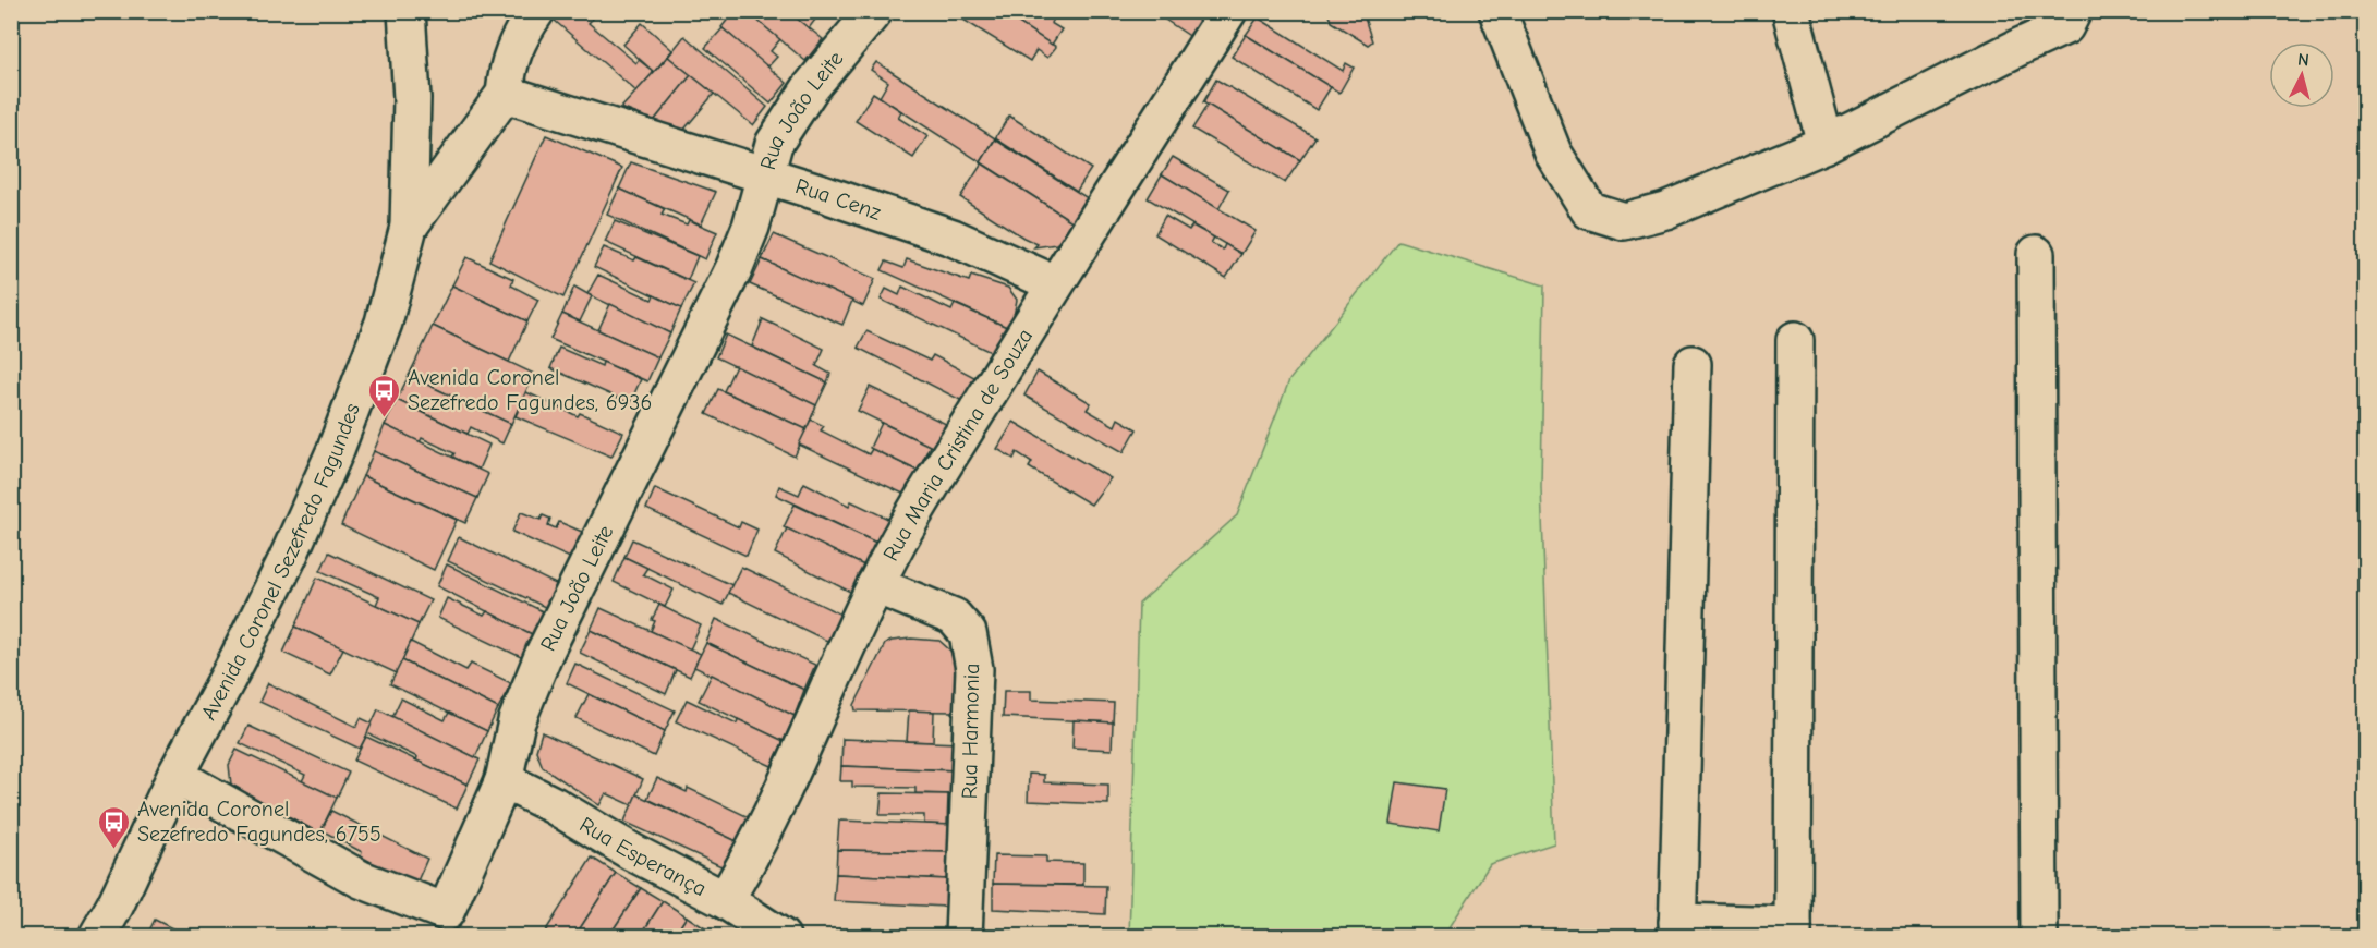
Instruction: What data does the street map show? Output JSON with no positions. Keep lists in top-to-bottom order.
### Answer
{
  "streets": {
    "street": [
      "Rua João Leite",
      "Rua Cenz",
      "Rua Maria Cristina de Souza",
      "Avenida Coronel Sezefredo Fagundes",
      "Rua Harmonia",
      "Rua Esperança"
    ]
  },
  "crossings": [
    ["Rua João Leite", "Rua Cenz"],
    ["Rua João Leite", "Avenida Coronel Sezefredo Fagundes"],
    ["Rua João Leite", "Rua Esperança"],
    ["Rua Cenz", "Rua Maria Cristina de Souza"],
    ["Rua Maria Cristina de Souza", "Rua Harmonia"],
    ["Rua Maria Cristina de Souza", "Rua Esperança"]
  ],
  "places": {
    "bus stop": ["Avenida Coronel Sezefredo Fagundes, 6936", "Avenida Coronel Sezefredo Fagundes, 6755"]
  },
  "north": "top"
}
